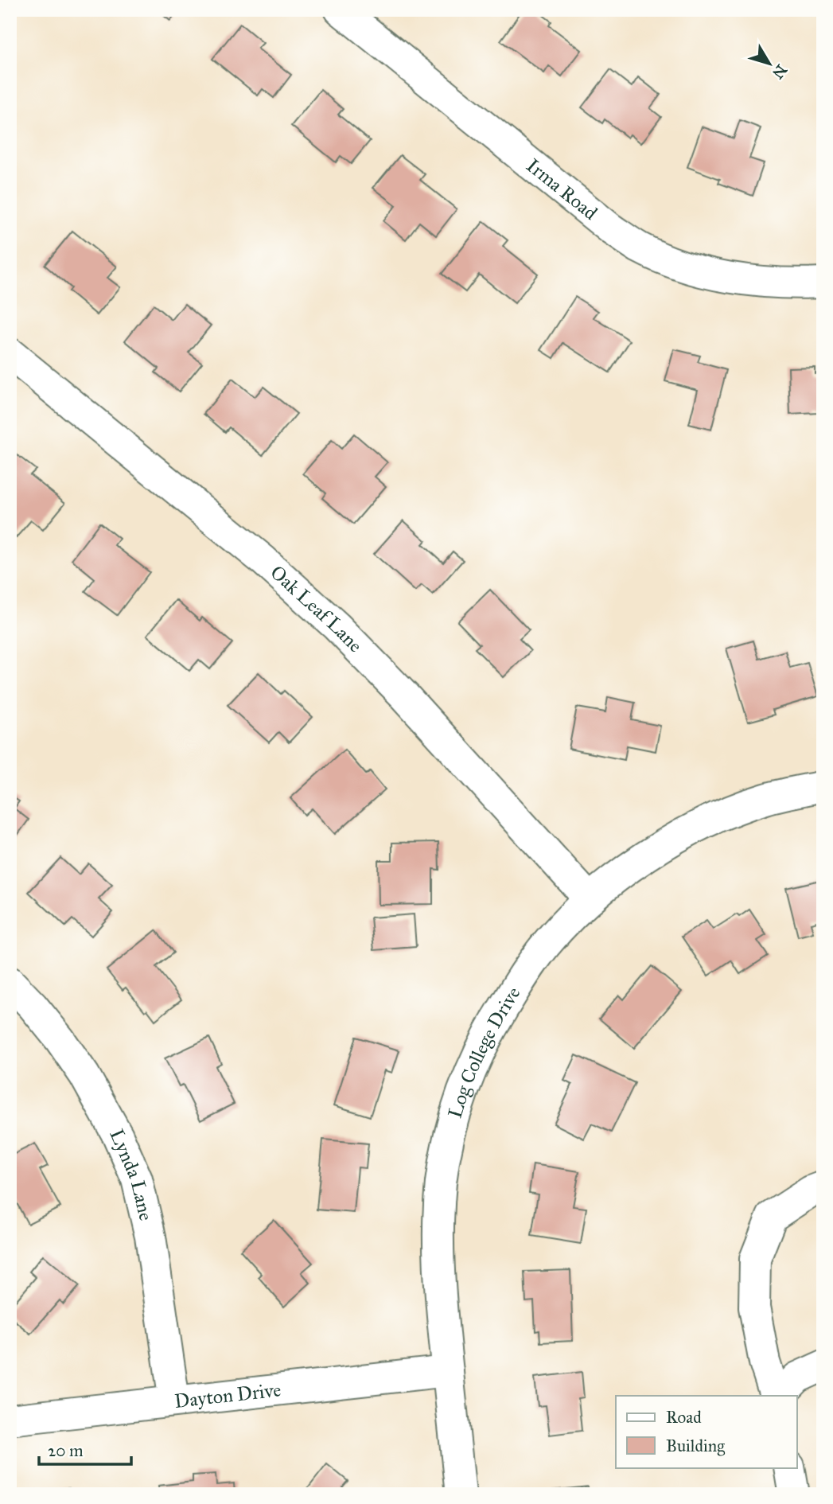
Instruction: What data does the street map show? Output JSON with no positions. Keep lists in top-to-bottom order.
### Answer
{
  "streets": {
    "street": [
      "Irma Road",
      "Oak Leaf Lane",
      "Log College Drive",
      "Lynda Lane",
      "Dayton Drive"
    ]
  },
  "crossings": [
    ["Oak Leaf Lane", "Log College Drive"],
    ["Log College Drive", "Dayton Drive"],
    ["Lynda Lane", "Dayton Drive"]
  ],
  "legend": ["Road", "Building"],
  "scale_bar": "20 m",
  "north": "bottom right"
}
